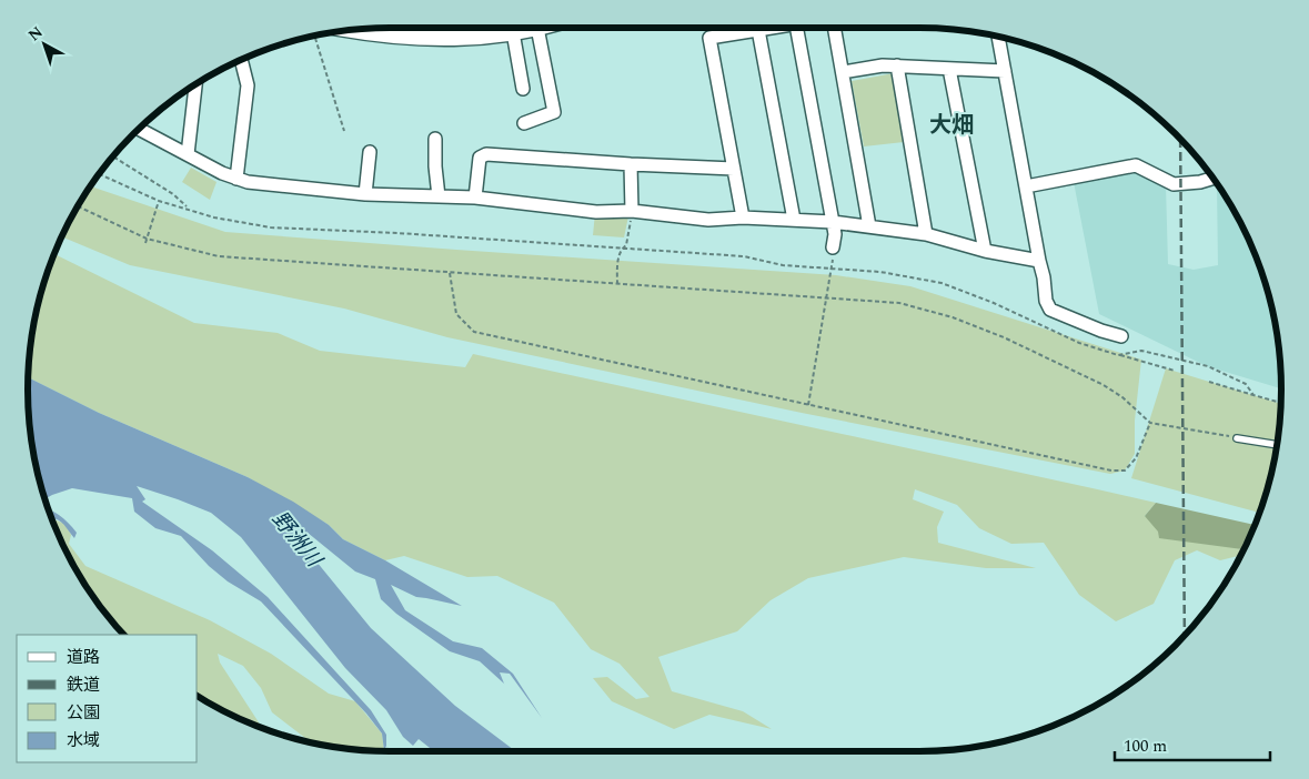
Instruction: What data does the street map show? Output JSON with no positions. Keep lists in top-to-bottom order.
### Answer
{
  "districts": ["大畑"],
  "water": ["野洲川"],
  "legend": [
    "道路",
    "鉄道",
    "公園",
    "水域"
  ],
  "scale_bar": "100 m",
  "north": "top left"
}
